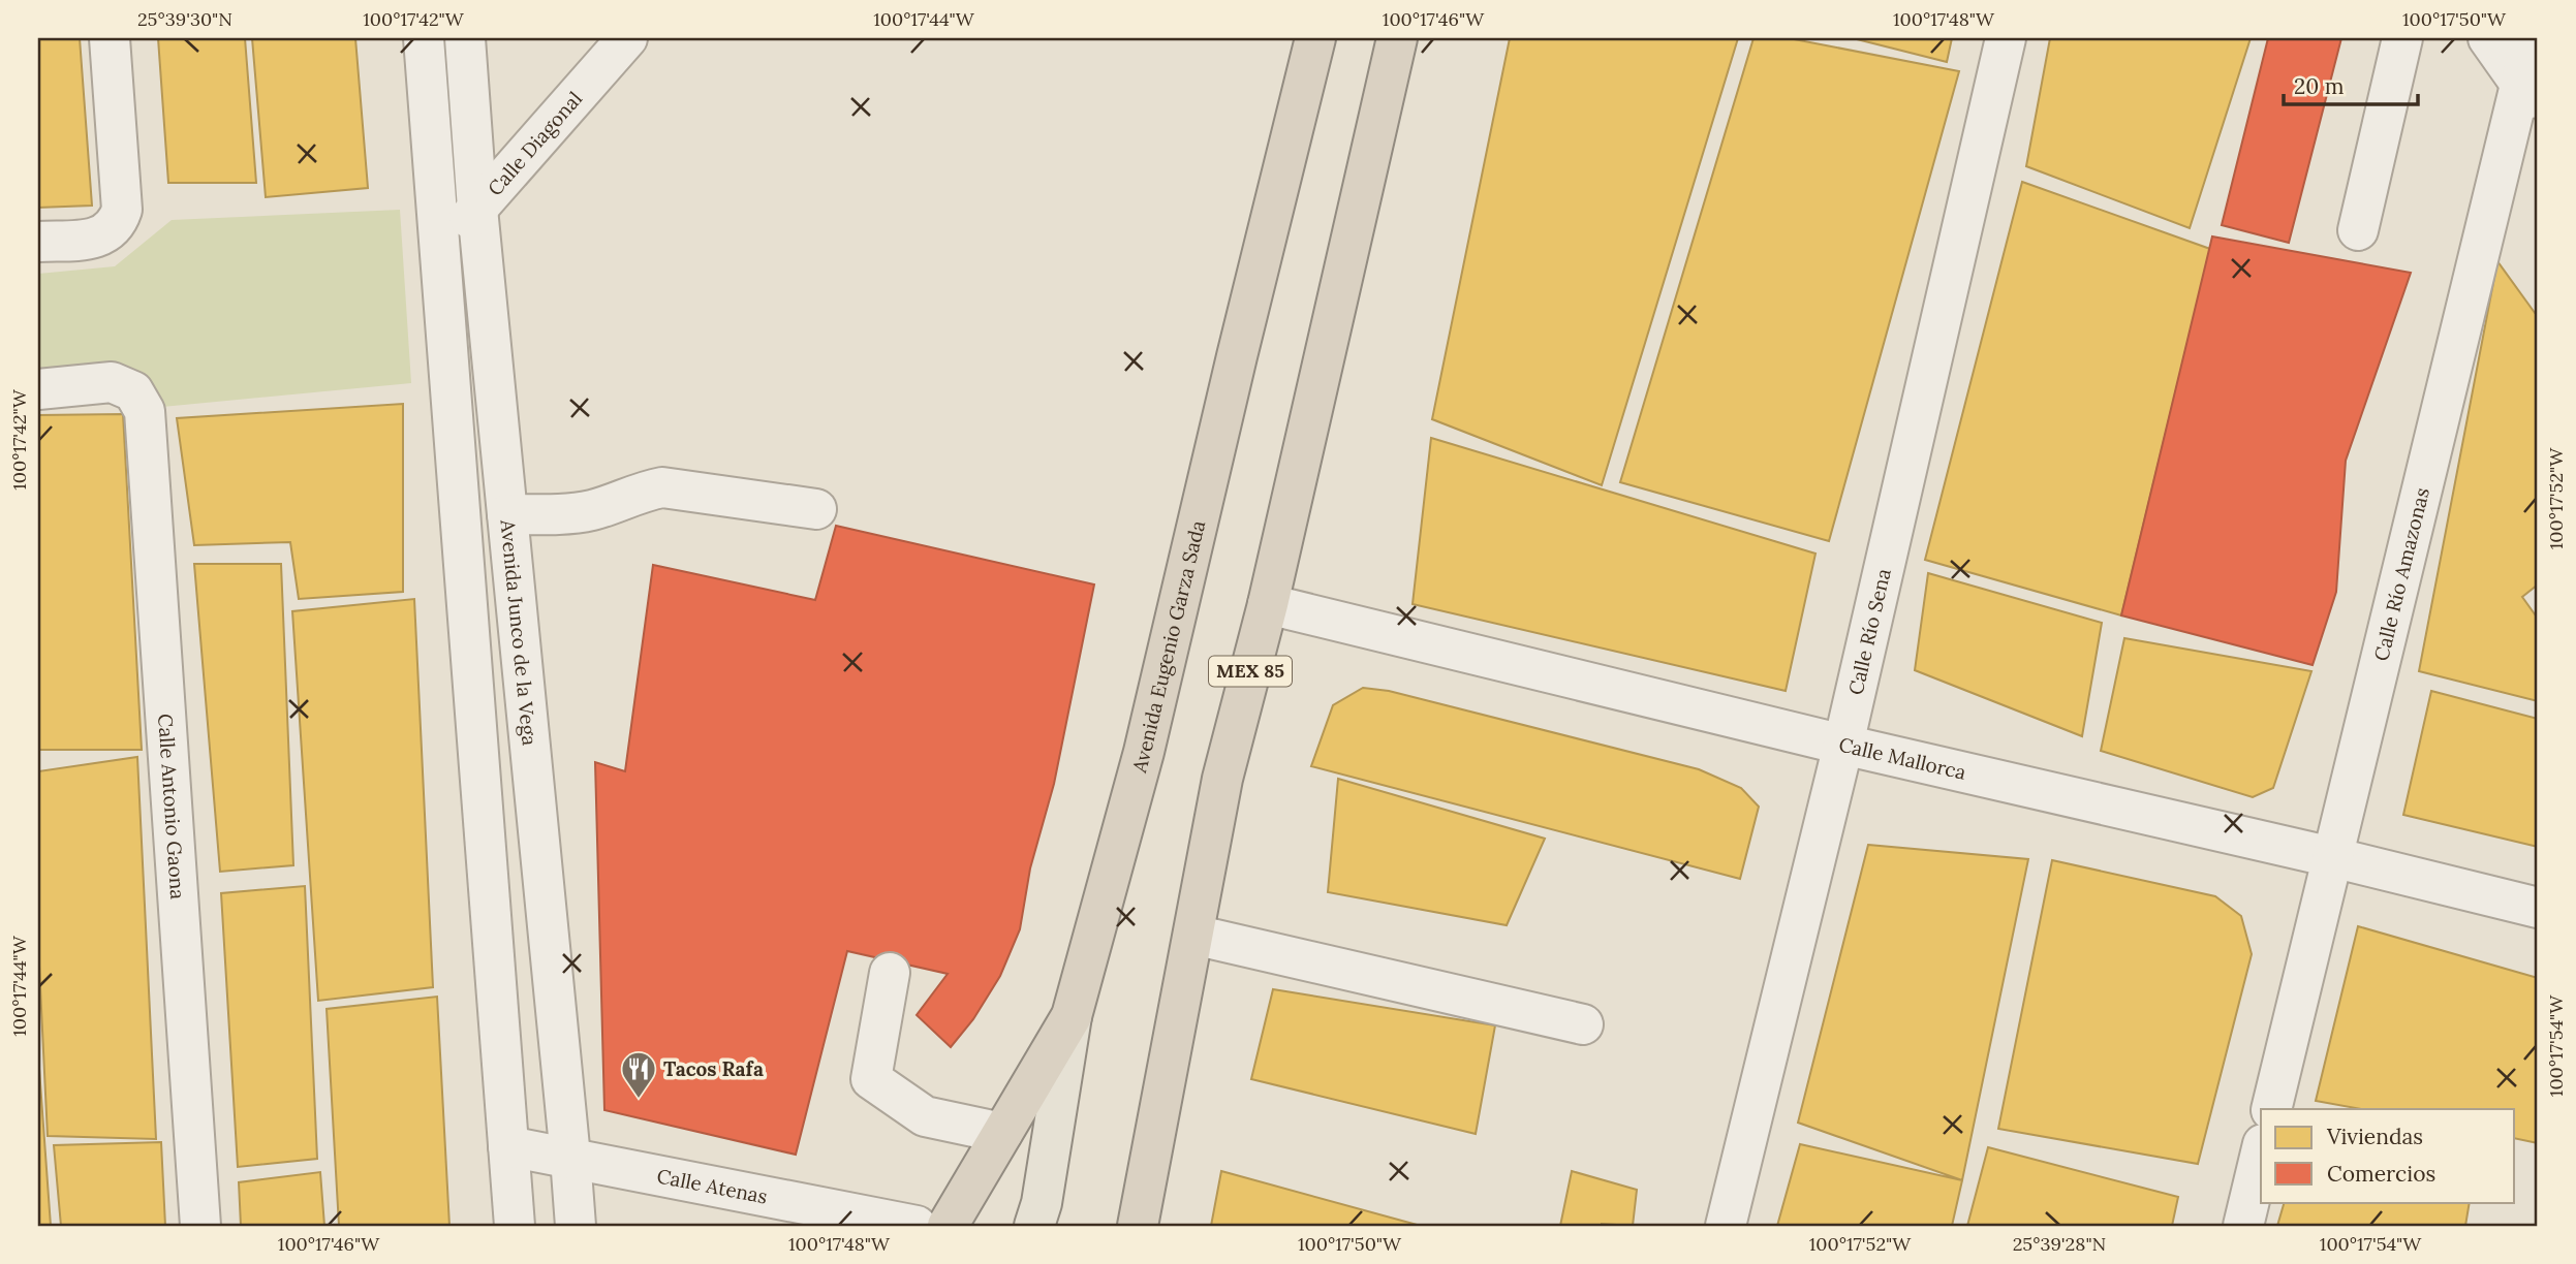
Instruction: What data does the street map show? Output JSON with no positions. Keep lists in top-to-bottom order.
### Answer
{
  "streets": {
    "highway": ["Avenida Eugenio Garza Sada", "MEX 85"],
    "street": [
      "Calle Diagonal",
      "Calle Río Amazonas",
      "Avenida Junco de la Vega",
      "Calle Río Sena",
      "Calle Mallorca",
      "Calle Antonio Gaona",
      "Calle Atenas"
    ]
  },
  "crossings": [
    ["Calle Diagonal", "Avenida Junco de la Vega"],
    ["Calle Río Amazonas", "Calle Mallorca"],
    ["Avenida Junco de la Vega", "Calle Atenas"],
    ["Calle Río Sena", "Calle Mallorca"],
    ["MEX 85", "Calle Mallorca"]
  ],
  "places": {
    "restaurant": ["Tacos Rafa"]
  },
  "legend": ["Viviendas", "Comercios"],
  "scale_bar": "20 m",
  "coordinates": [
    "25°39'30\"N",
    "100°17'42\"W",
    "100°17'44\"W",
    "100°17'46\"W",
    "100°17'48\"W",
    "100°17'50\"W",
    "100°17'52\"W",
    "100°17'54\"W",
    "25°39'28\"N"
  ]
}
